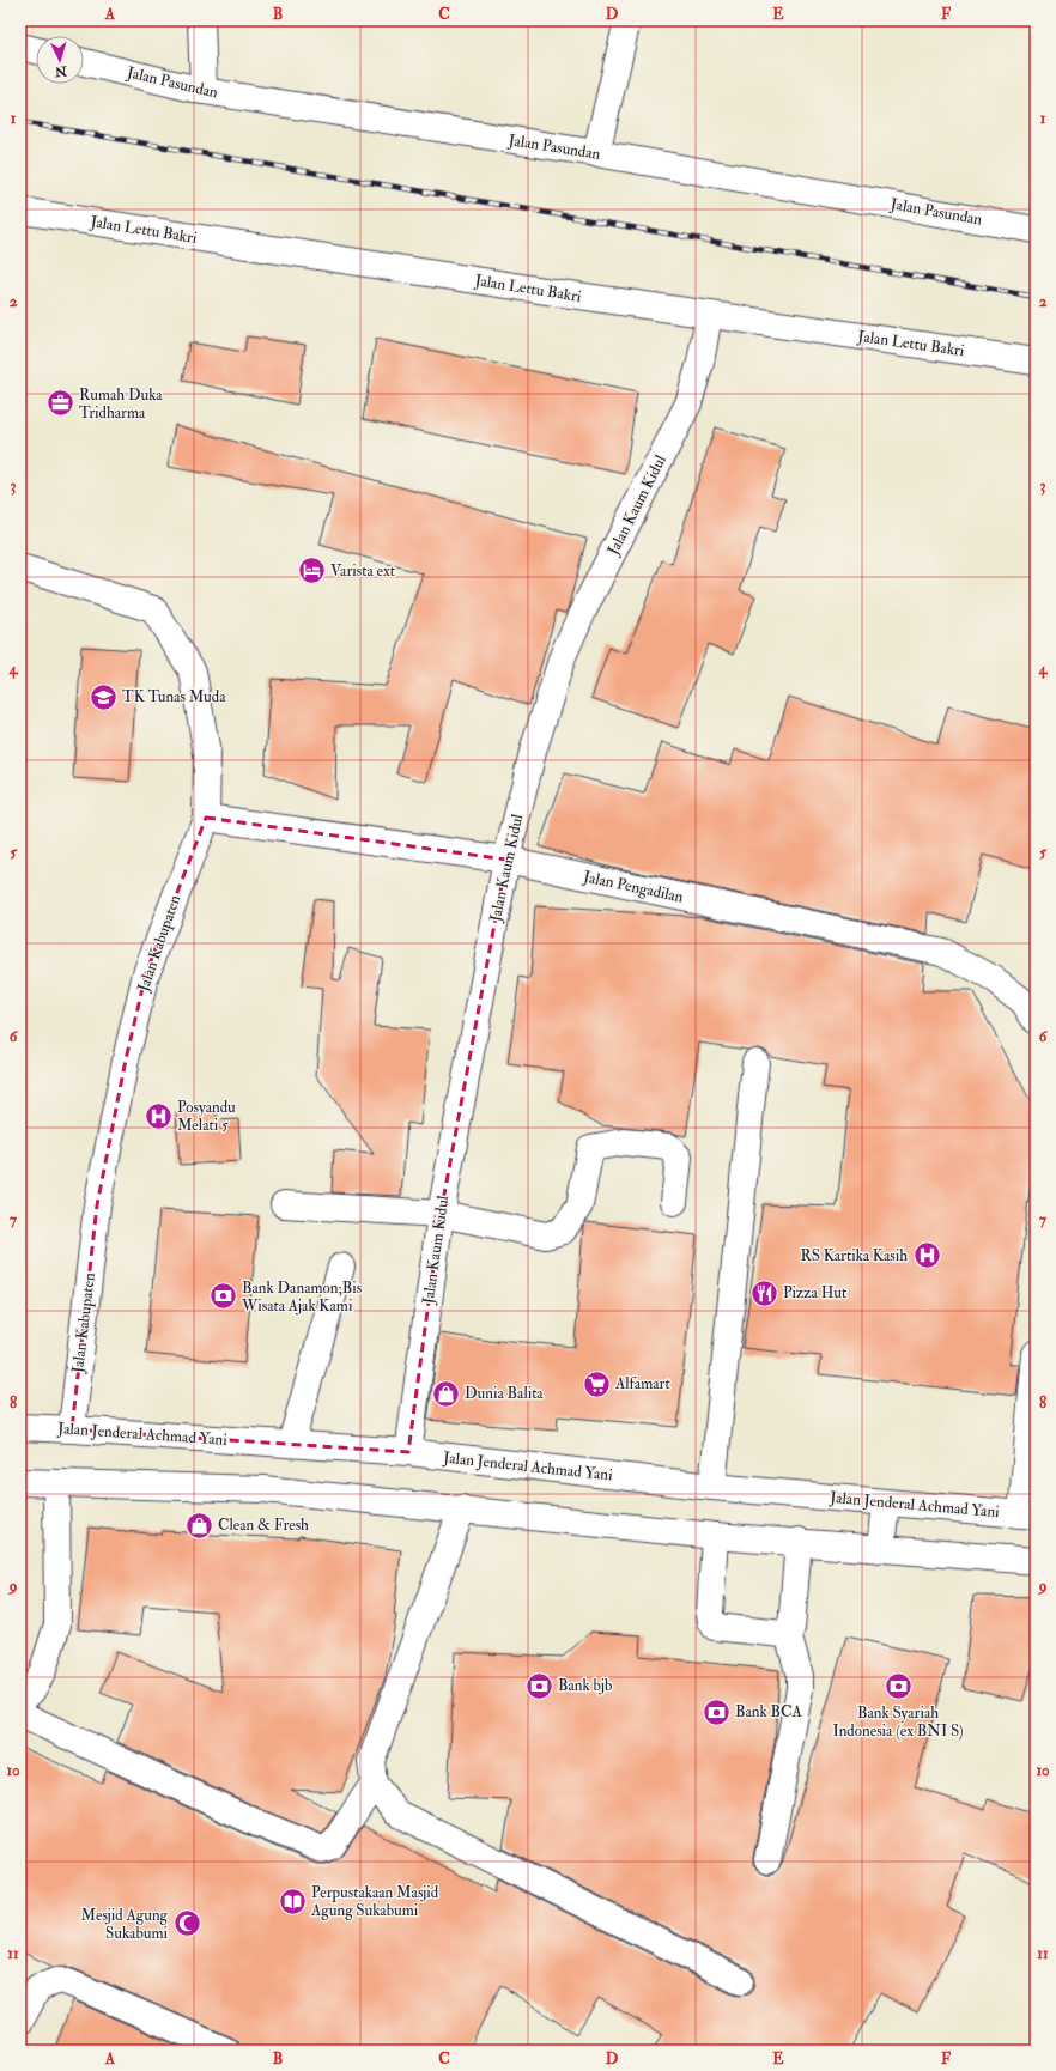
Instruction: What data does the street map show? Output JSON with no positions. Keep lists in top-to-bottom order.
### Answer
{
  "streets": {
    "street": [
      "Jalan Pasundan",
      "Jalan Lettu Bakri",
      "Jalan Kaum Kidul",
      "Jalan Pengadilan",
      "Jalan Kabupaten",
      "Jalan Jenderal Achmad Yani"
    ]
  },
  "crossings": [
    ["Jalan Lettu Bakri", "Jalan Kaum Kidul"],
    ["Jalan Kaum Kidul", "Jalan Pengadilan"],
    ["Jalan Kaum Kidul", "Jalan Jenderal Achmad Yani"],
    ["Jalan Pengadilan", "Jalan Kabupaten"],
    ["Jalan Kabupaten", "Jalan Jenderal Achmad Yani"]
  ],
  "places": {
    "office": ["Rumah Duka Tridharma"],
    "hotel": ["Varista ext"],
    "school or university": ["TK Tunas Muda"],
    "hospital": ["Posyandu Melati 5", "RS Kartika Kasih"],
    "restaurant": ["Pizza Hut"],
    "bank": [
      "Bank Danamon;Bis Wisata Ajak Kami",
      "Bank bjb",
      "Bank Syariah Indonesia (ex BNI S)",
      "Bank BCA"
    ],
    "supermarket": ["Alfamart"],
    "shop": ["Dunia Balita", "Clean & Fresh"],
    "library": ["Perpustakaan Masjid Agung Sukabumi"],
    "mosque": ["Mesjid Agung Sukabumi"]
  },
  "north": "bottom",
  "grid": {
    "columns": [
      "A",
      "B",
      "C",
      "D",
      "E",
      "F"
    ],
    "rows": [
      "1",
      "2",
      "3",
      "4",
      "5",
      "6",
      "7",
      "8",
      "9",
      "10",
      "11"
    ]
  }
}
